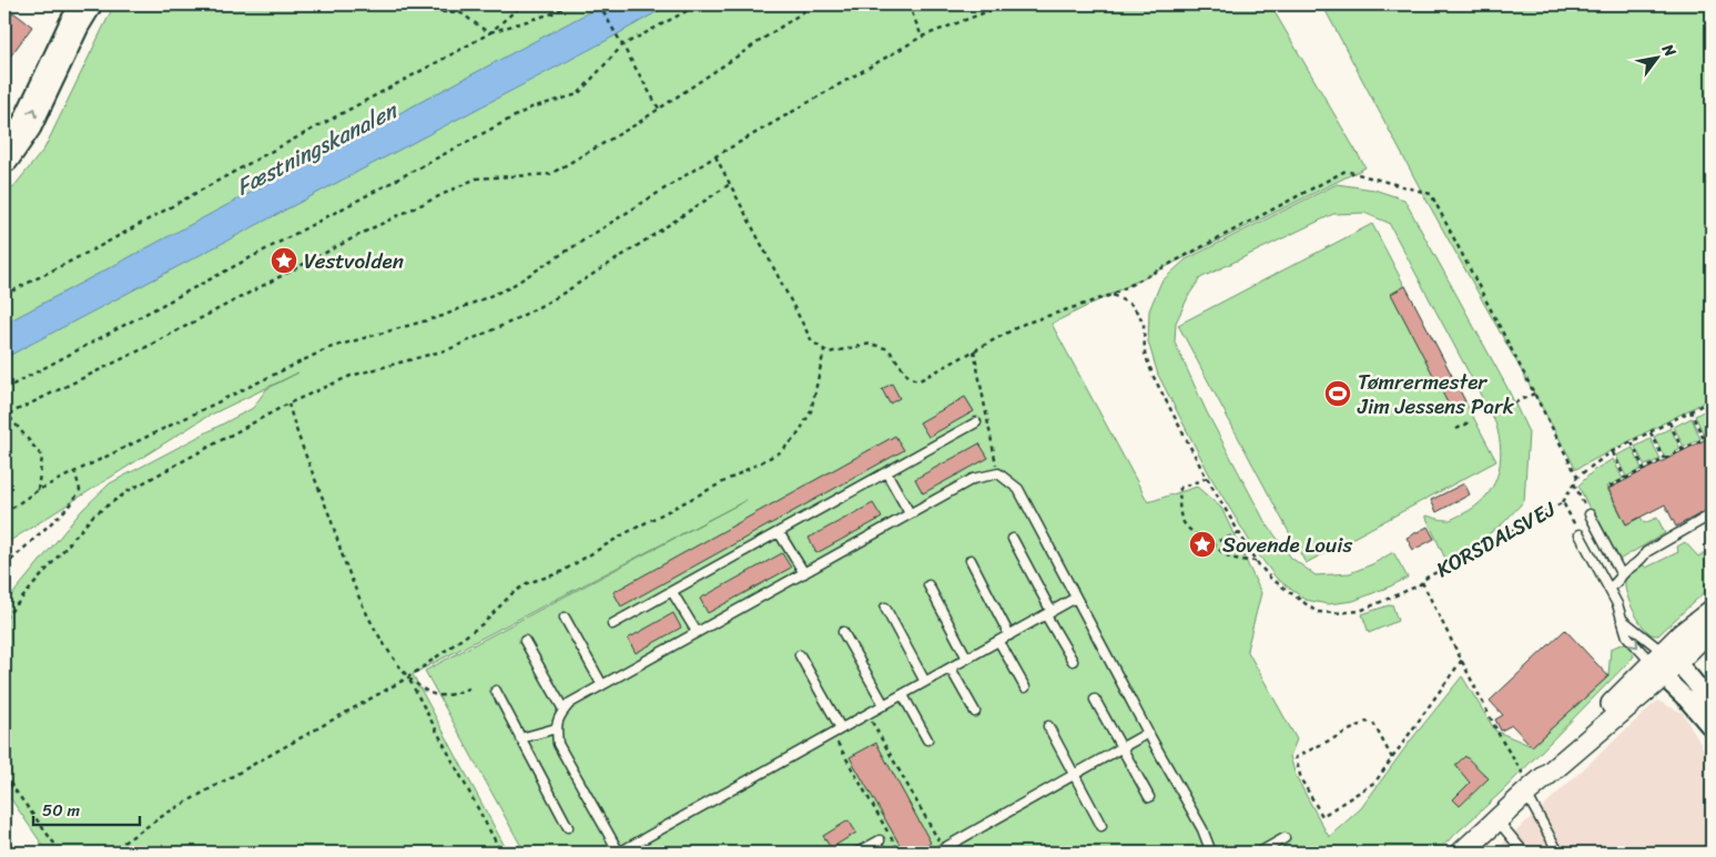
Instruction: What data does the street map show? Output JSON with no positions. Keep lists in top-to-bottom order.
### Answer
{
  "streets": {
    "path": ["KORSDALSVEJ"]
  },
  "water": ["Fæstningskanalen"],
  "places": {
    "place": ["Vestvolden", "Sovende Louis"],
    "sports": ["Tømrermester Jim Jessens Park"]
  },
  "scale_bar": "50 m",
  "north": "top right"
}
